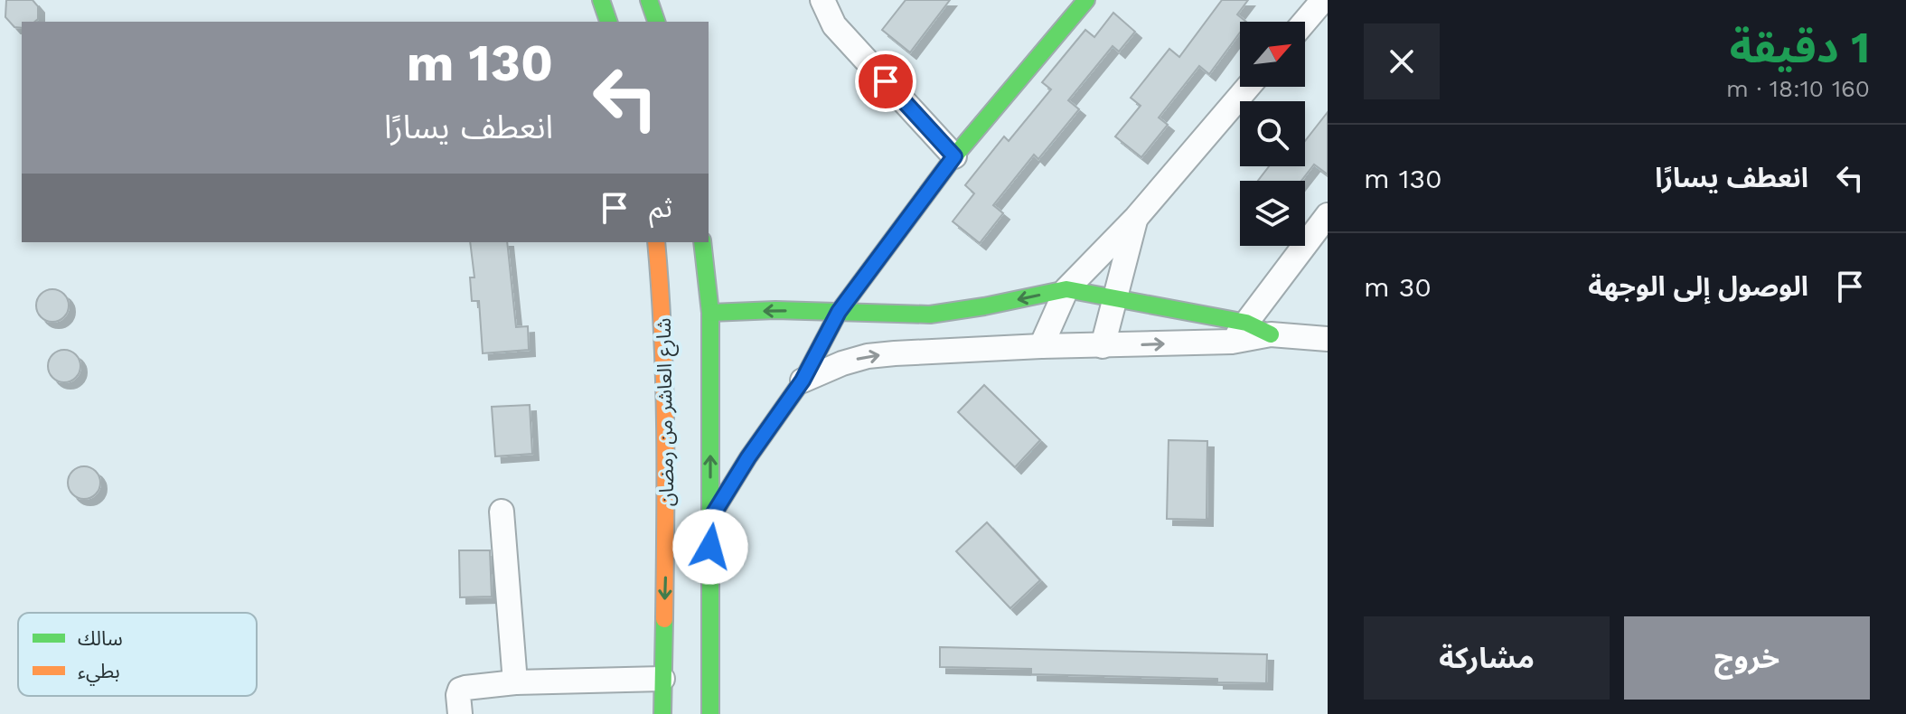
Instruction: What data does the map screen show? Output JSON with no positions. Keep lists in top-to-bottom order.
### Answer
{
  "streets": {
    "street": ["شارع العاشر من رمضان"]
  },
  "legend": ["سالك", "بطيء"],
  "north": "top right",
  "page": {
    "heading": ["1 دقيقة", "160 m · 18:10"],
    "turn": ["130 m", "انعطف يسارًا"],
    "list": [
      {
        "name": "انعطف يسارًا",
        "value": "130 m"
      },
      {
        "name": "الوصول إلى الوجهة",
        "value": "30 m"
      }
    ],
    "then": "ثم",
    "buttons": ["خروج", "مشاركة"]
  }
}
